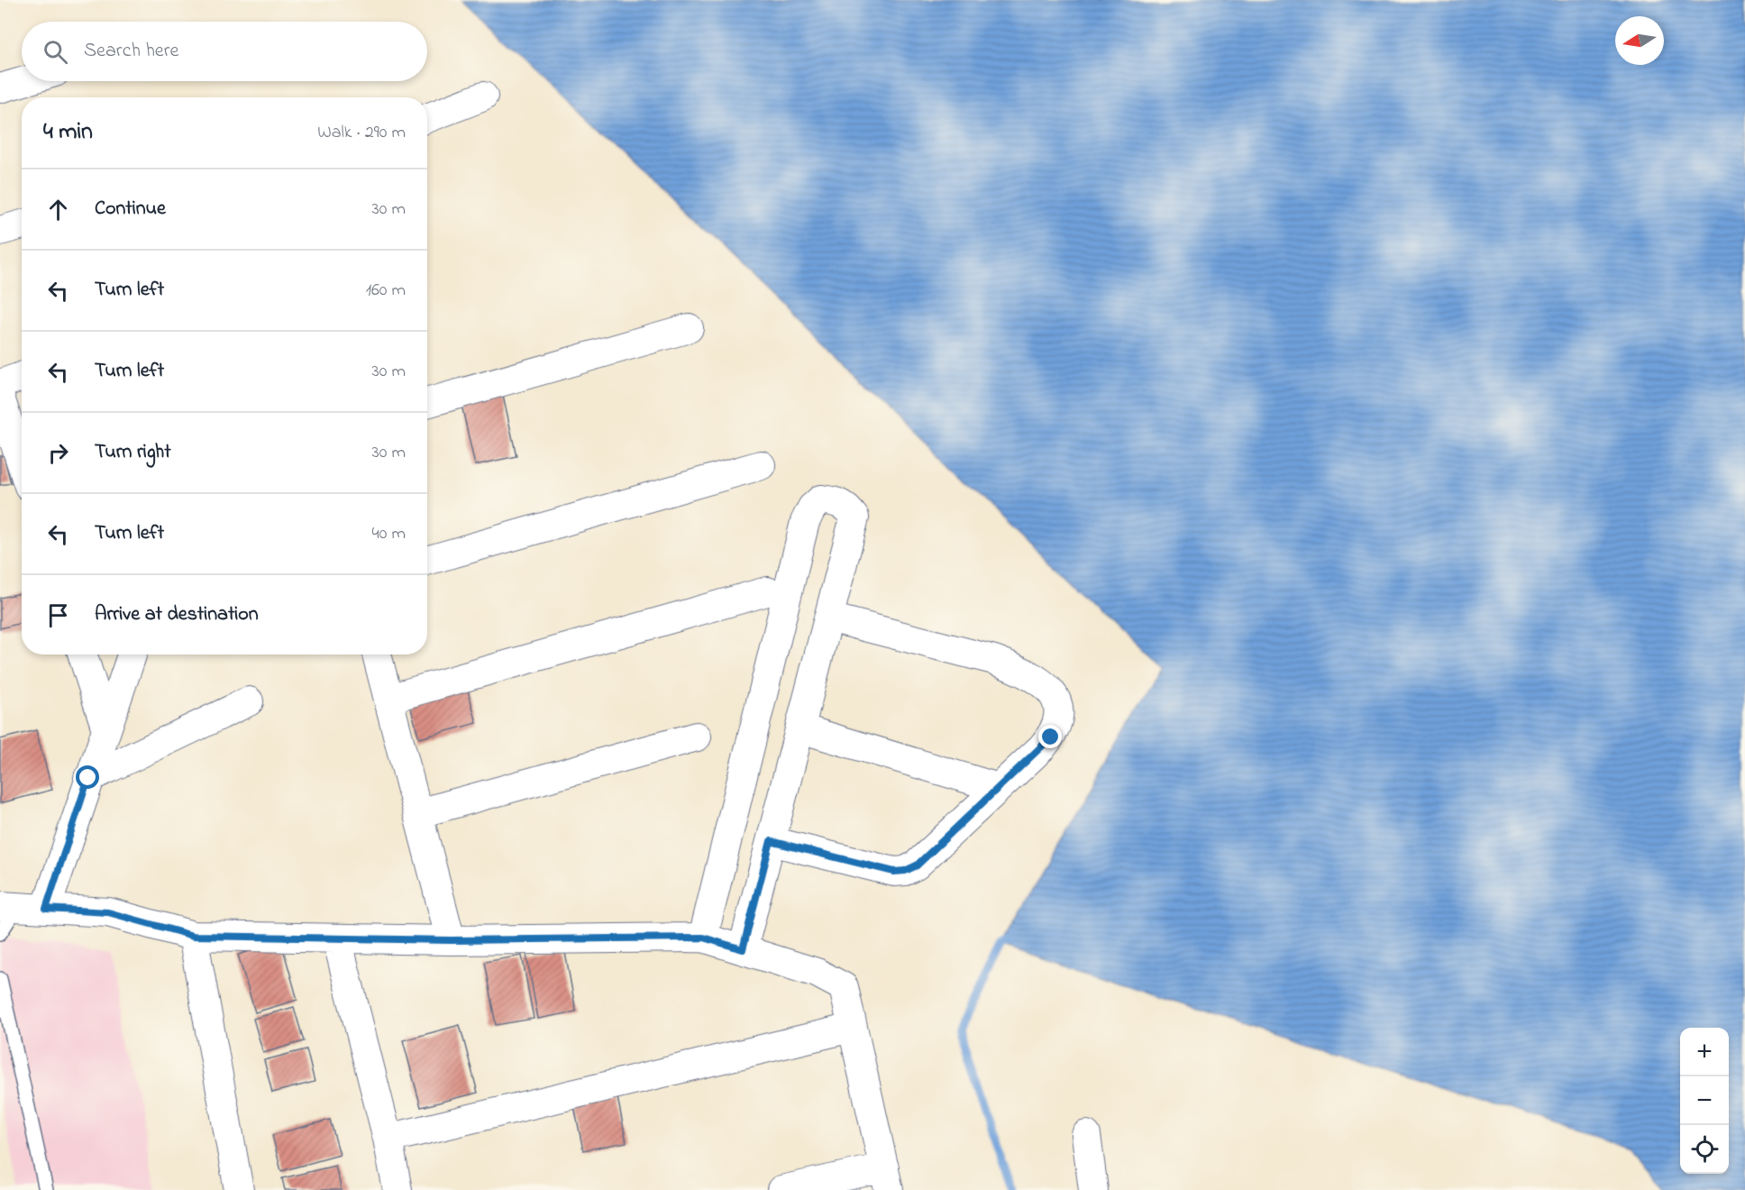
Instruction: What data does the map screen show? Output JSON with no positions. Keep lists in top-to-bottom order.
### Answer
{
  "north": "left",
  "page": {
    "search": "Search here",
    "heading": ["4 min", "Walk · 290 m"],
    "list": [
      ["Continue", "30 m"],
      ["Turn left", "160 m"],
      ["Turn left", "30 m"],
      ["Turn right", "30 m"],
      ["Turn left", "40 m"],
      "Arrive at destination"
    ],
    "map_buttons": ["+", "−"]
  }
}
